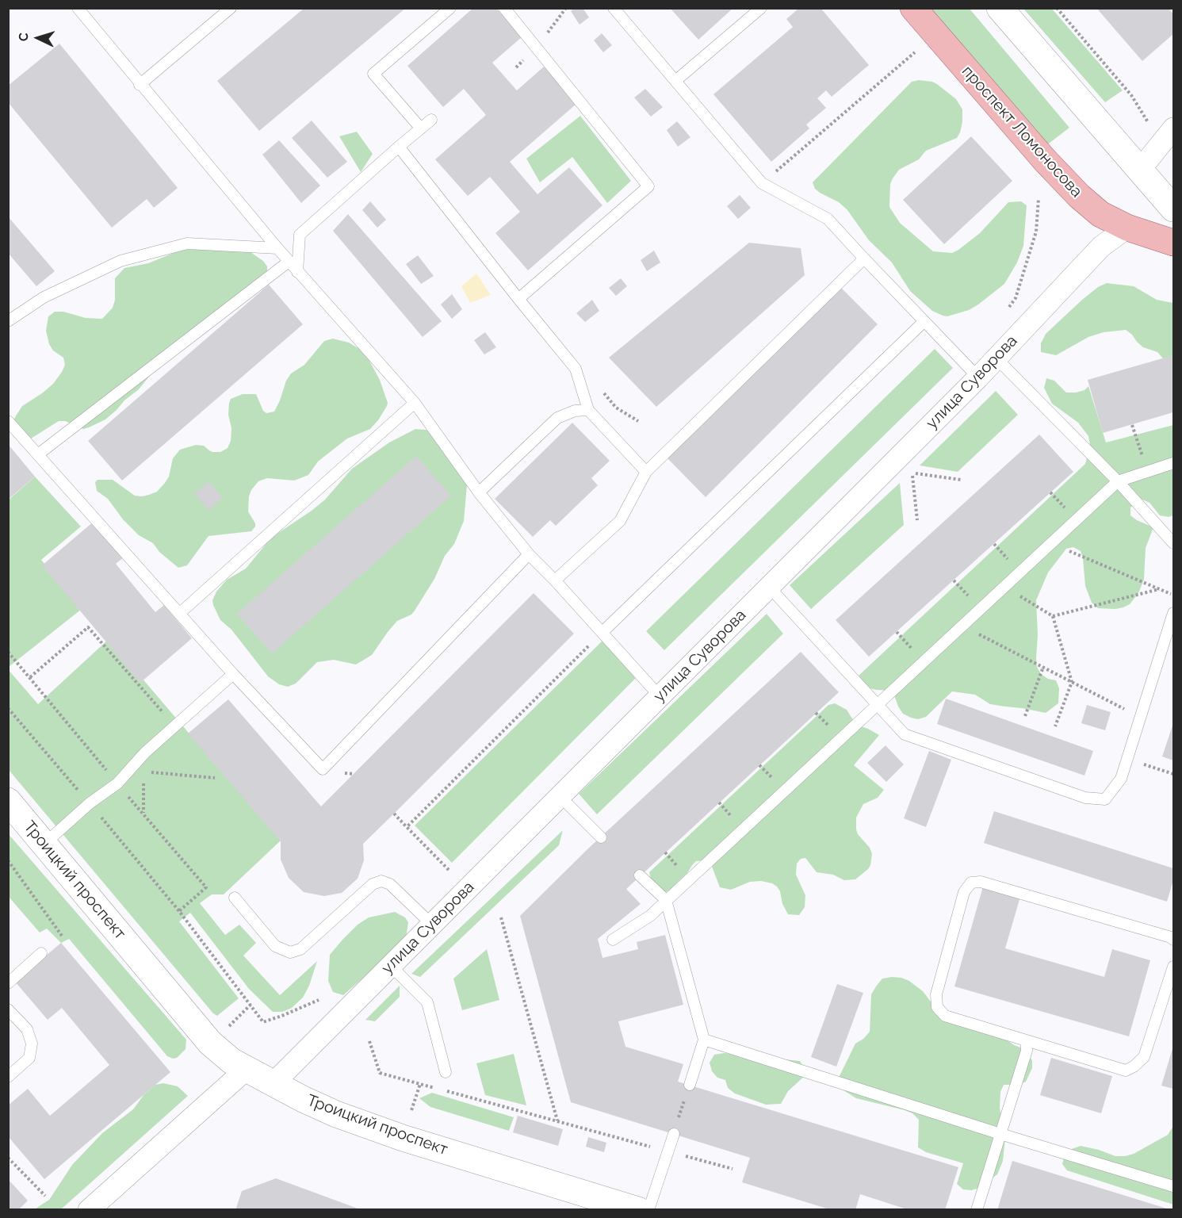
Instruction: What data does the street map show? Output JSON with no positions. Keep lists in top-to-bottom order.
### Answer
{
  "streets": {
    "main road": ["проспект Ломоносова", "Троицкий проспект"],
    "street": ["улица Суворова"]
  },
  "crossings": [
    ["проспект Ломоносова", "улица Суворова"],
    ["улица Суворова", "Троицкий проспект"]
  ],
  "north": "left"
}
